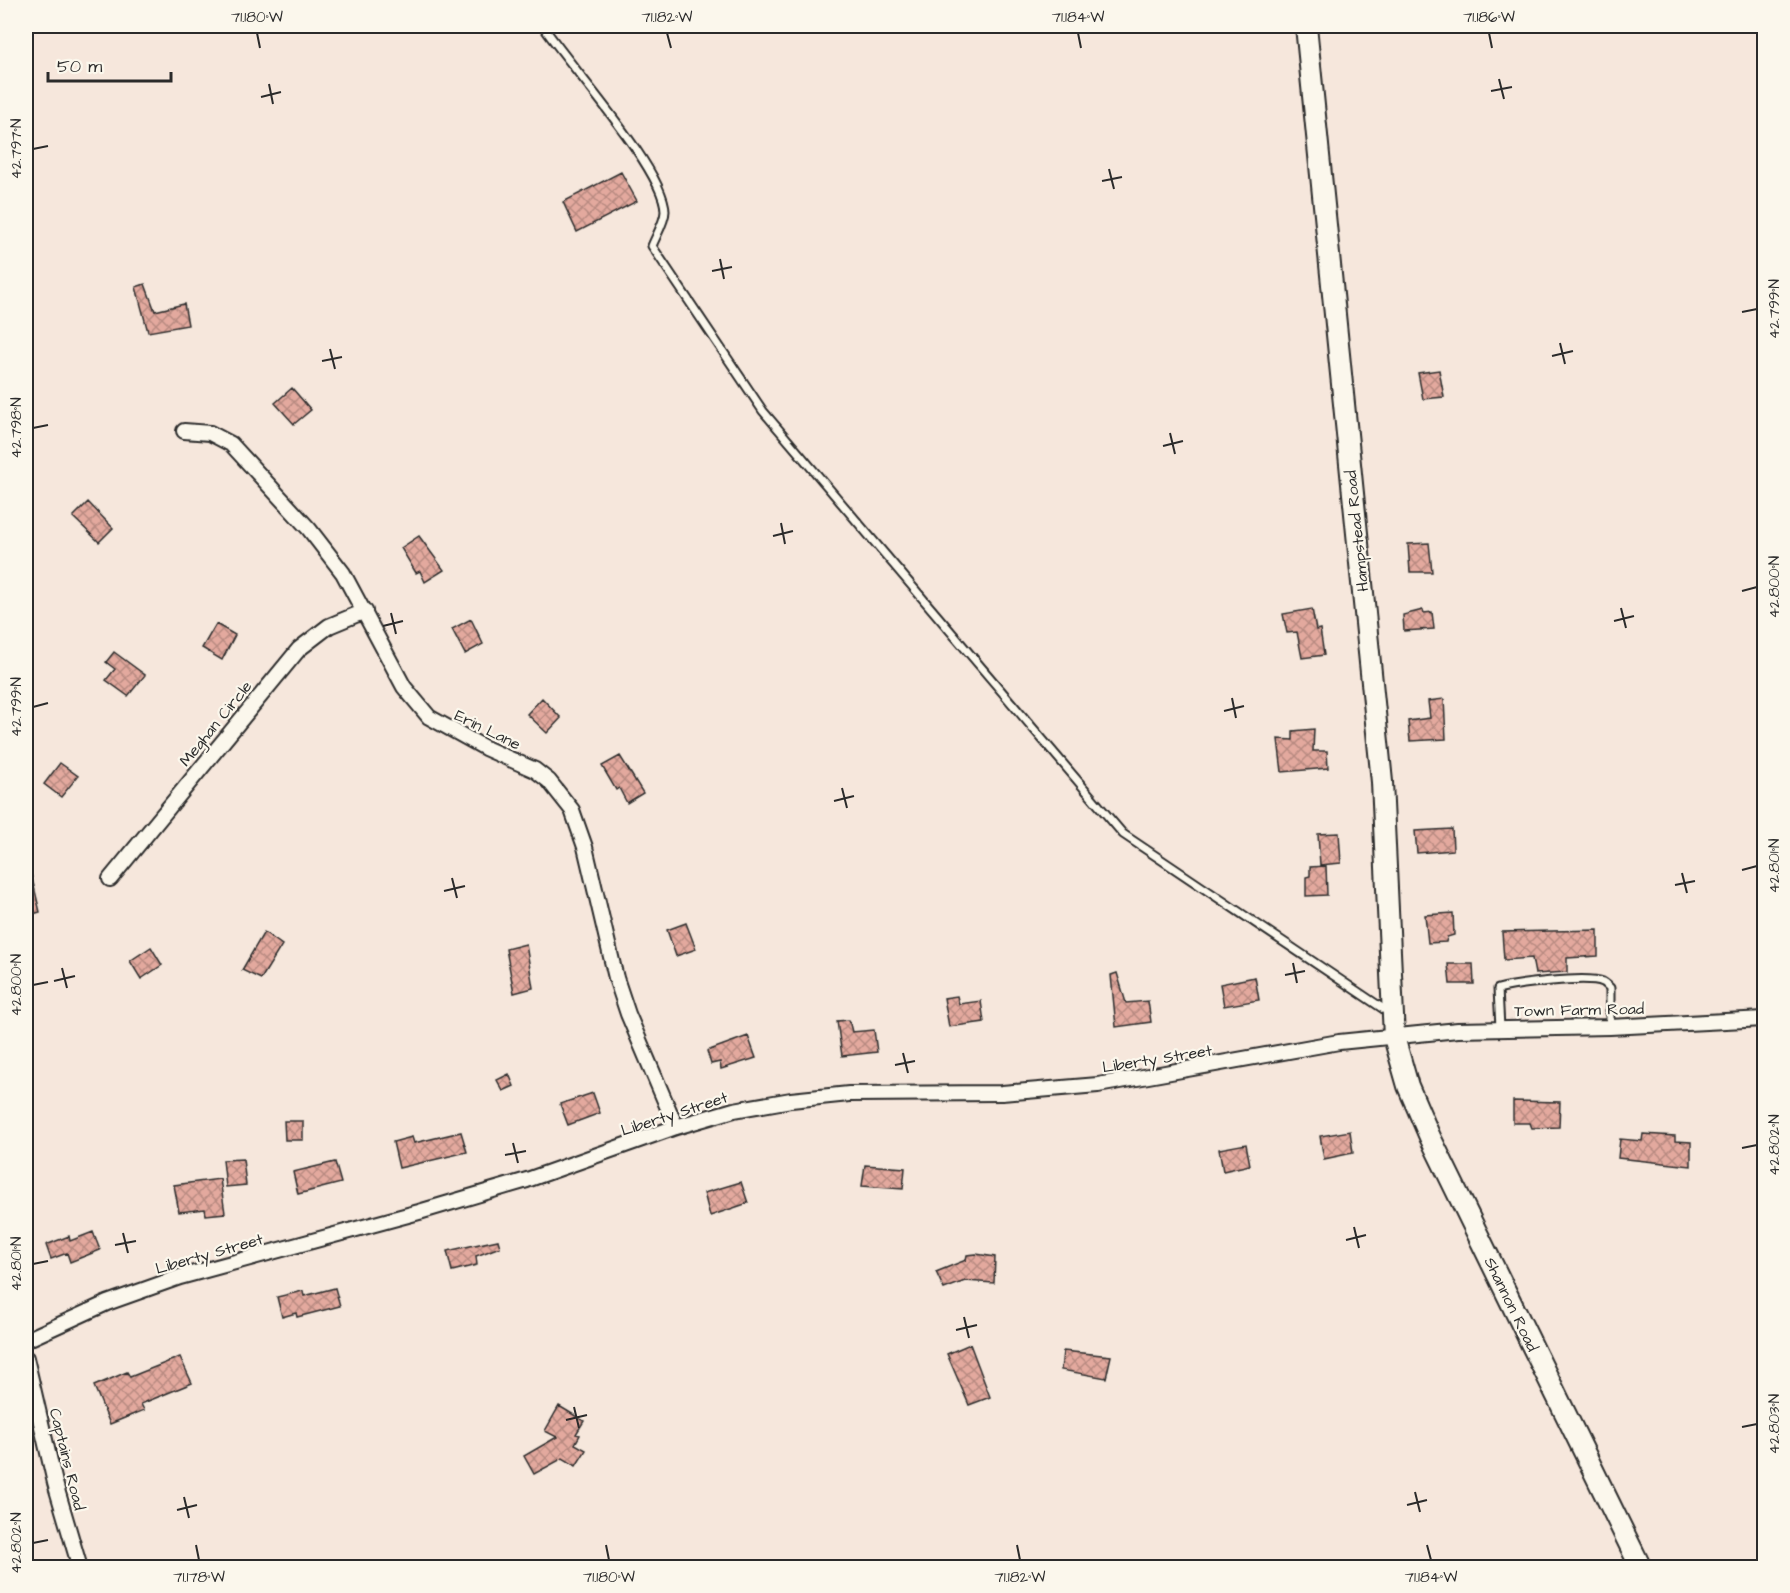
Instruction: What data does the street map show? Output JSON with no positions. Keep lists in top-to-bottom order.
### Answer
{
  "streets": {
    "street": [
      "Hampstead Road",
      "Meghan Circle",
      "Erin Lane",
      "Town Farm Road",
      "Liberty Street",
      "Shannon Road",
      "Captains Road"
    ]
  },
  "crossings": [
    ["Hampstead Road", "Town Farm Road"],
    ["Hampstead Road", "Liberty Street"],
    ["Hampstead Road", "Shannon Road"],
    ["Meghan Circle", "Erin Lane"],
    ["Erin Lane", "Liberty Street"],
    ["Town Farm Road", "Liberty Street"],
    ["Town Farm Road", "Shannon Road"],
    ["Liberty Street", "Shannon Road"]
  ],
  "scale_bar": "50 m",
  "coordinates": [
    "71.180°W",
    "71.182°W",
    "71.184°W",
    "71.186°W",
    "42.797°N",
    "42.799°N",
    "42.798°N",
    "42.800°N",
    "42.801°N",
    "42.802°N",
    "42.803°N",
    "71.178°W"
  ]
}
